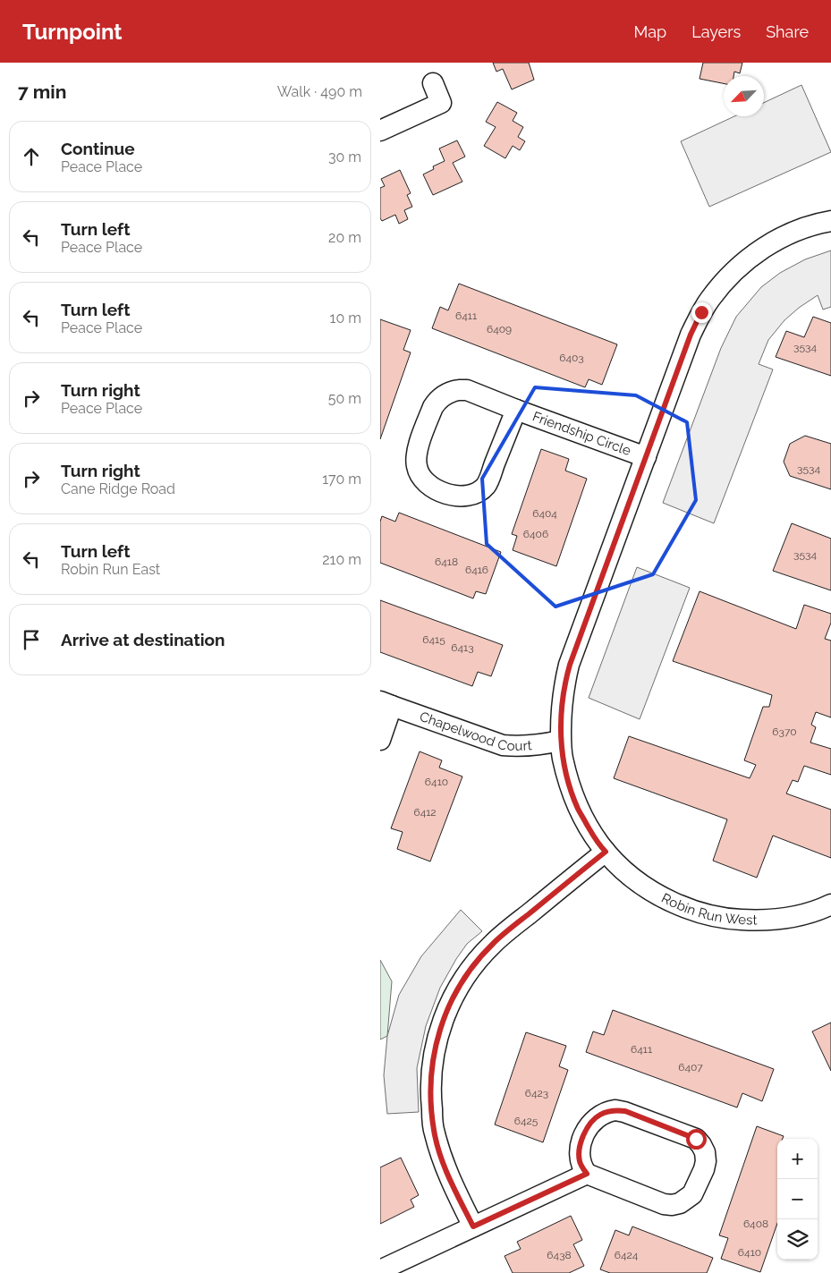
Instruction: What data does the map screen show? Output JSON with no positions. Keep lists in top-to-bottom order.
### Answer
{
  "streets": {
    "street": ["Friendship Circle", "Chapelwood Court", "Robin Run West"]
  },
  "crossings": [
    ["Friendship Circle", "Robin Run West"],
    ["Chapelwood Court", "Robin Run West"]
  ],
  "house_numbers": [
    "6411",
    "6409",
    "3534",
    "6403",
    "3534",
    "6404",
    "6406",
    "3534",
    "6418",
    "6416",
    "6415",
    "6413",
    "6370",
    "6410",
    "6412",
    "6411",
    "6407",
    "6423",
    "6425",
    "6408",
    "6410",
    "6438",
    "6424"
  ],
  "north": "bottom left",
  "page": {
    "header": "Turnpoint",
    "nav": ["Map", "Layers", "Share"],
    "heading": ["7 min", "Walk · 490 m"],
    "list": [
      ["Continue", "Peace Place", "30 m"],
      ["Turn left", "Peace Place", "20 m"],
      ["Turn left", "Peace Place", "10 m"],
      ["Turn right", "Peace Place", "50 m"],
      ["Turn right", "Cane Ridge Road", "170 m"],
      ["Turn left", "Robin Run East", "210 m"],
      "Arrive at destination"
    ],
    "map_buttons": ["+", "−"]
  }
}
